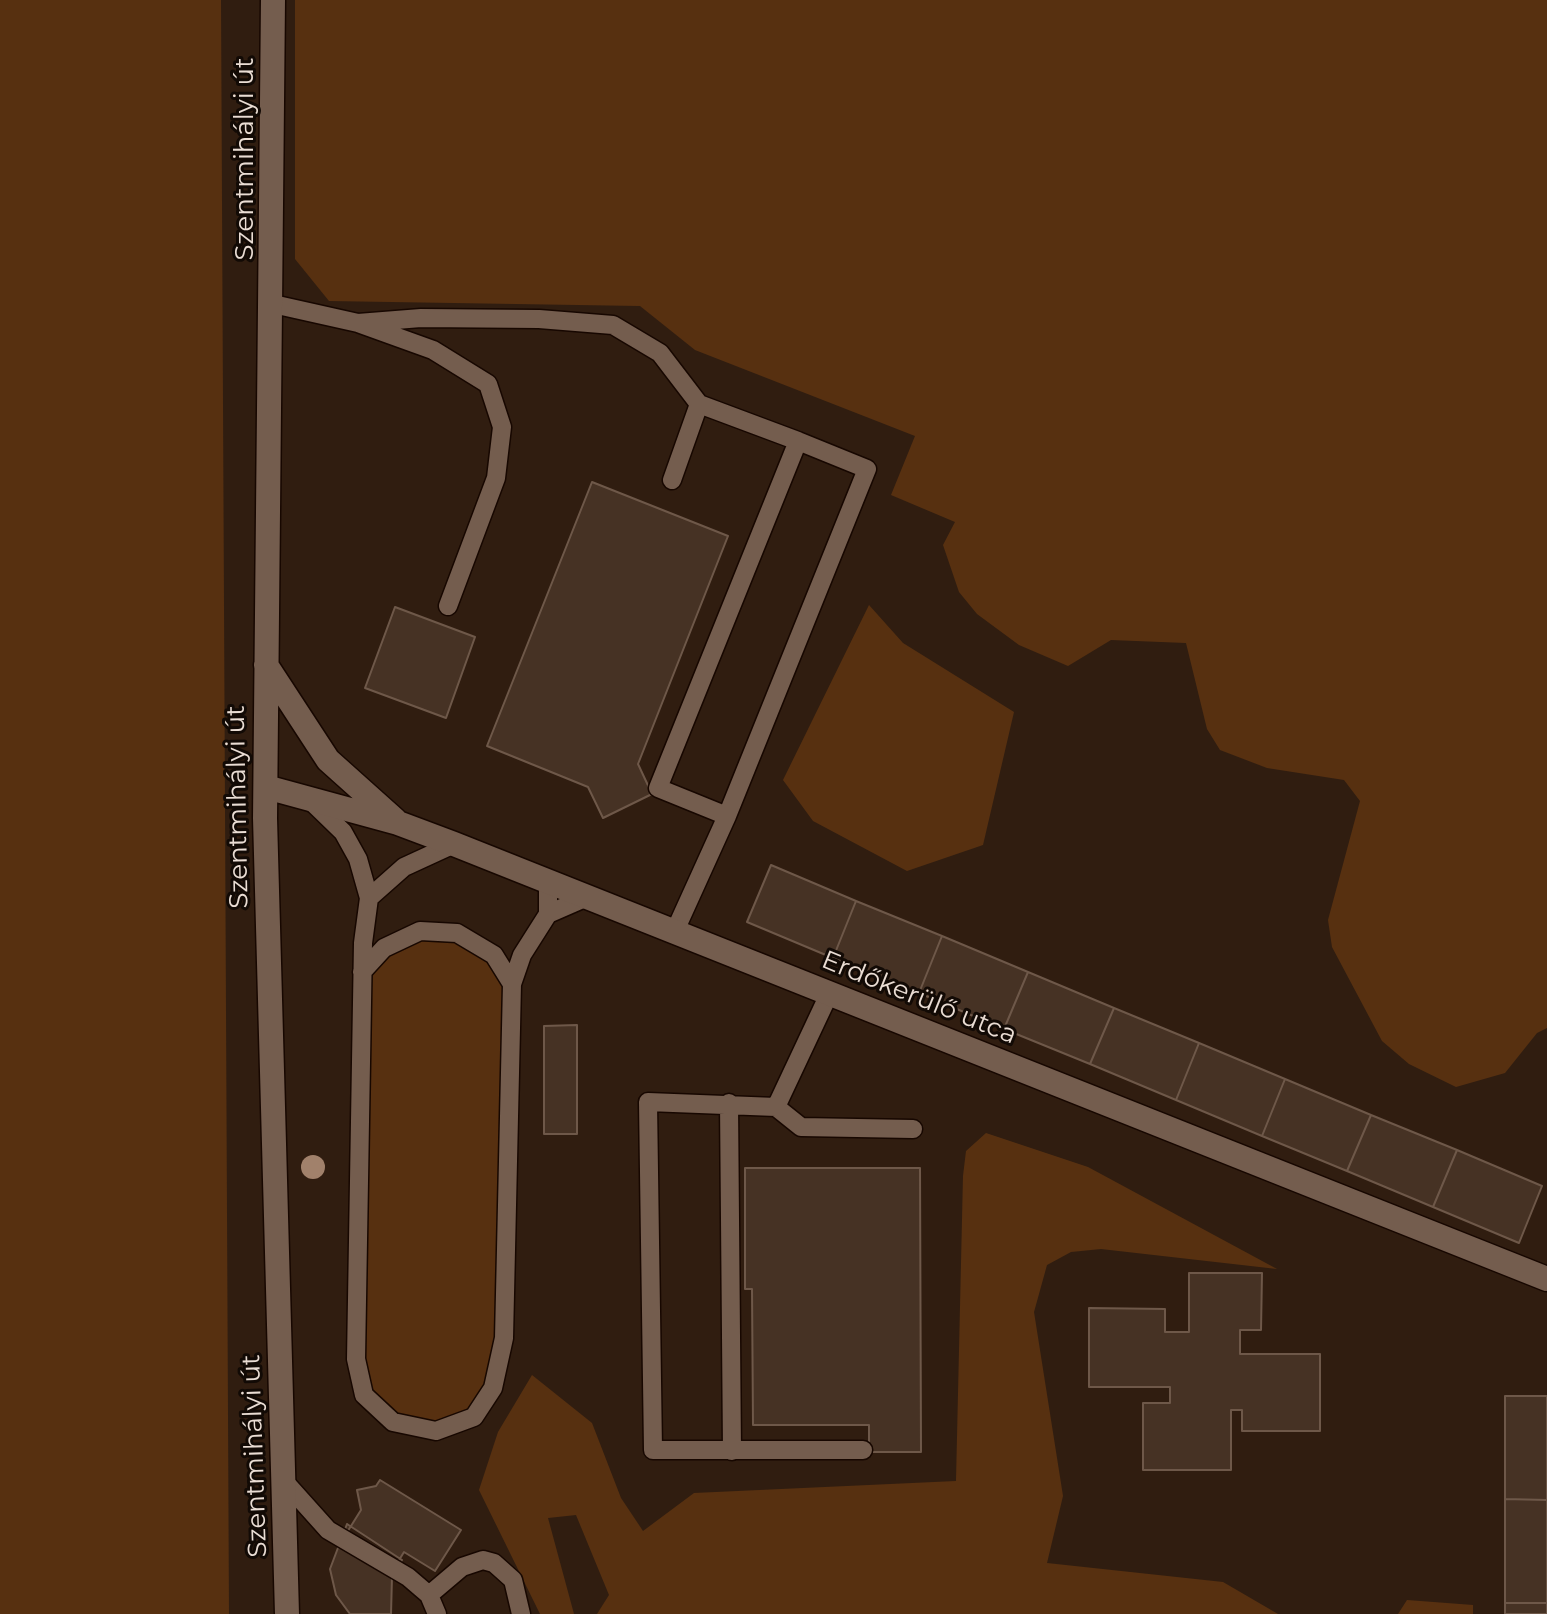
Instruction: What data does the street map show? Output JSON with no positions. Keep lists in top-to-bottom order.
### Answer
{
  "streets": {
    "main road": ["Szentmihályi út", "Erdőkerülő utca"]
  },
  "crossings": [
    ["Szentmihályi út", "Erdőkerülő utca"]
  ]
}
